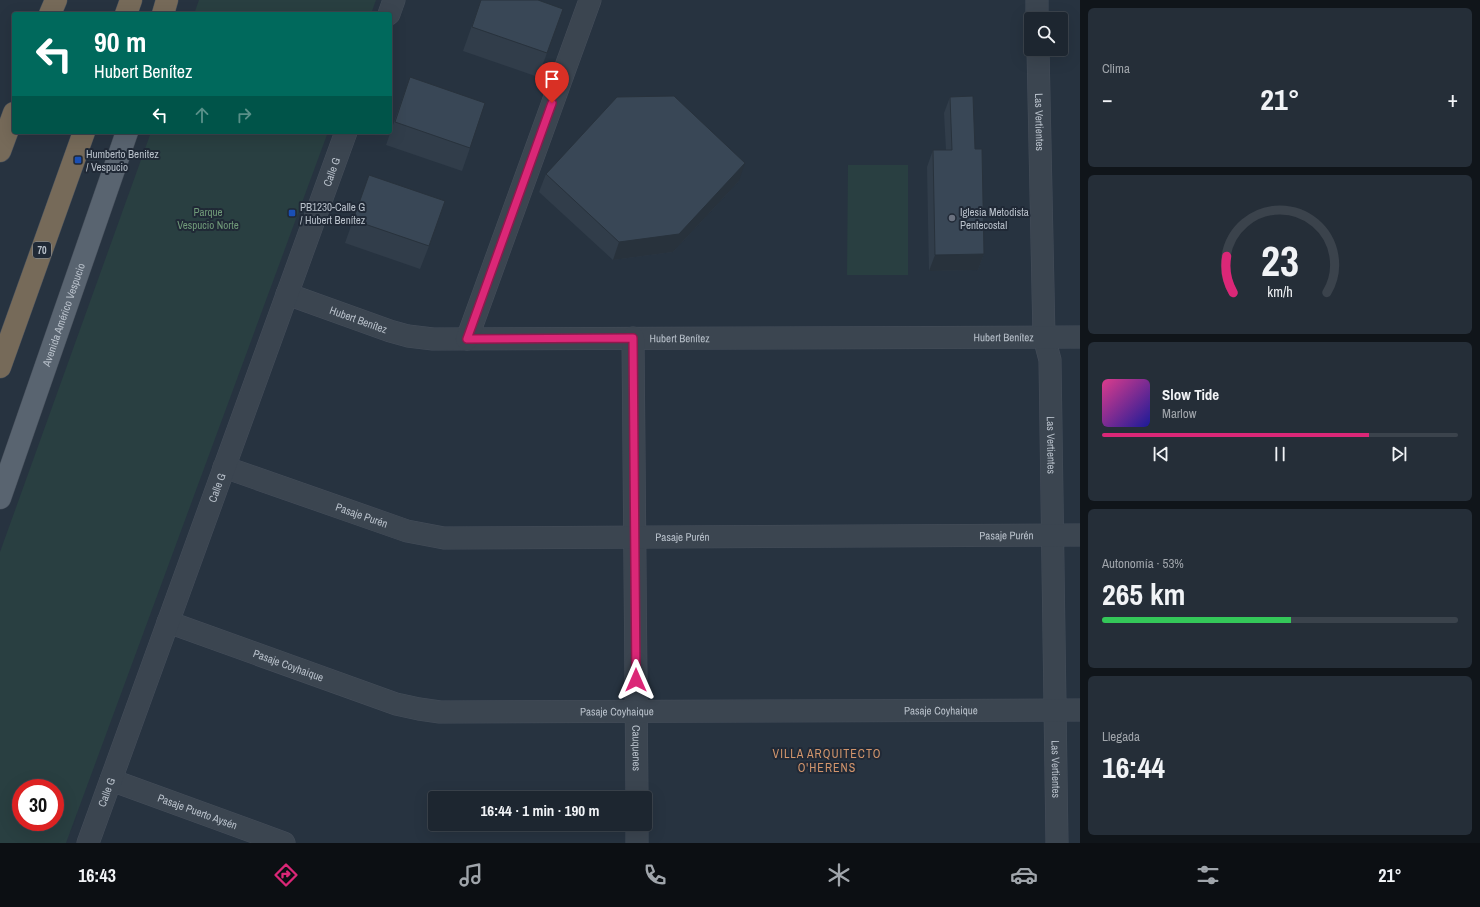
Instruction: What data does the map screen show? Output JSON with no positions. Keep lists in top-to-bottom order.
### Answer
{
  "streets": {
    "highway": ["70"],
    "main road": ["Avenida Américo Vespucio"],
    "street": [
      "Las Vertientes",
      "Calle G",
      "Hubert Benítez",
      "Pasaje Purén",
      "Pasaje Coyhaique",
      "Cauquenes",
      "Pasaje Puerto Aysén"
    ]
  },
  "crossings": [
    ["Las Vertientes", "Hubert Benítez"],
    ["Las Vertientes", "Pasaje Purén"],
    ["Las Vertientes", "Pasaje Coyhaique"],
    ["Calle G", "Hubert Benítez"],
    ["Calle G", "Pasaje Purén"],
    ["Calle G", "Pasaje Coyhaique"],
    ["Calle G", "Pasaje Puerto Aysén"],
    ["Hubert Benítez", "Cauquenes"],
    ["Pasaje Purén", "Cauquenes"],
    ["Pasaje Coyhaique", "Cauquenes"]
  ],
  "districts": ["VILLA ARQUITECTO O'HERENS"],
  "parks": ["Parque Vespucio Norte"],
  "places": {
    "transit": ["Humberto Benitez / Vespucio", "PB1230-Calle G / Hubert Benítez"],
    "other": ["Iglesia Metodista Pentecostal"]
  },
  "page": {
    "tile": [
      "Clima",
      ["Autonomía · 53%", "265 km"],
      ["Llegada", "16:44"]
    ],
    "turn": ["90 m", "Hubert Benítez"],
    "heat": ["−", "21°", "+"],
    "song": ["Slow Tide", "Marlow"],
    "limit": "30",
    "trip": "16:44 · 1 min · 190 m",
    "tabs": ["16:43", "21°"],
    "gauge": ["23", "km/h"]
  }
}
